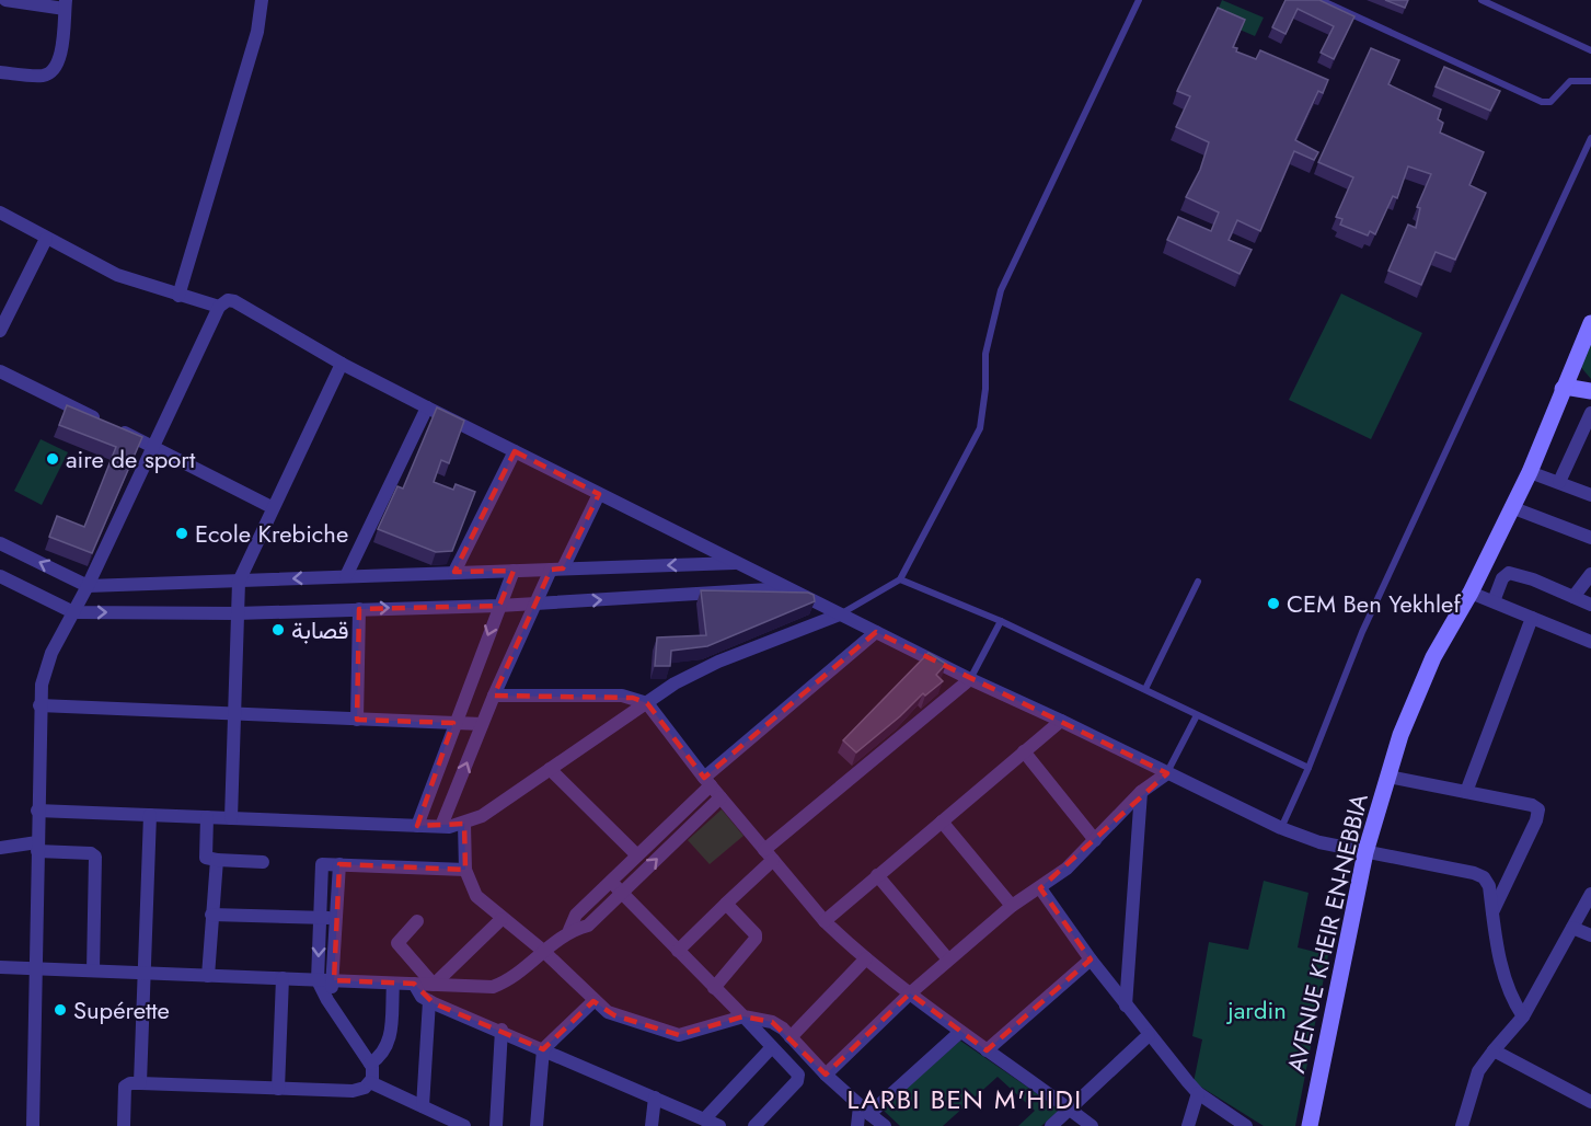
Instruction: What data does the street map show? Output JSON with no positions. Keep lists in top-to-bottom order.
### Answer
{
  "streets": {
    "main road": ["AVENUE KHEIR EN-NEBBIA"]
  },
  "districts": ["LARBI BEN M'HIDI"],
  "parks": ["jardin"],
  "places": [
    "aire de sport",
    "Ecole Krebiche",
    "CEM Ben Yekhlef",
    "قصابة",
    "Supérette"
  ]
}
